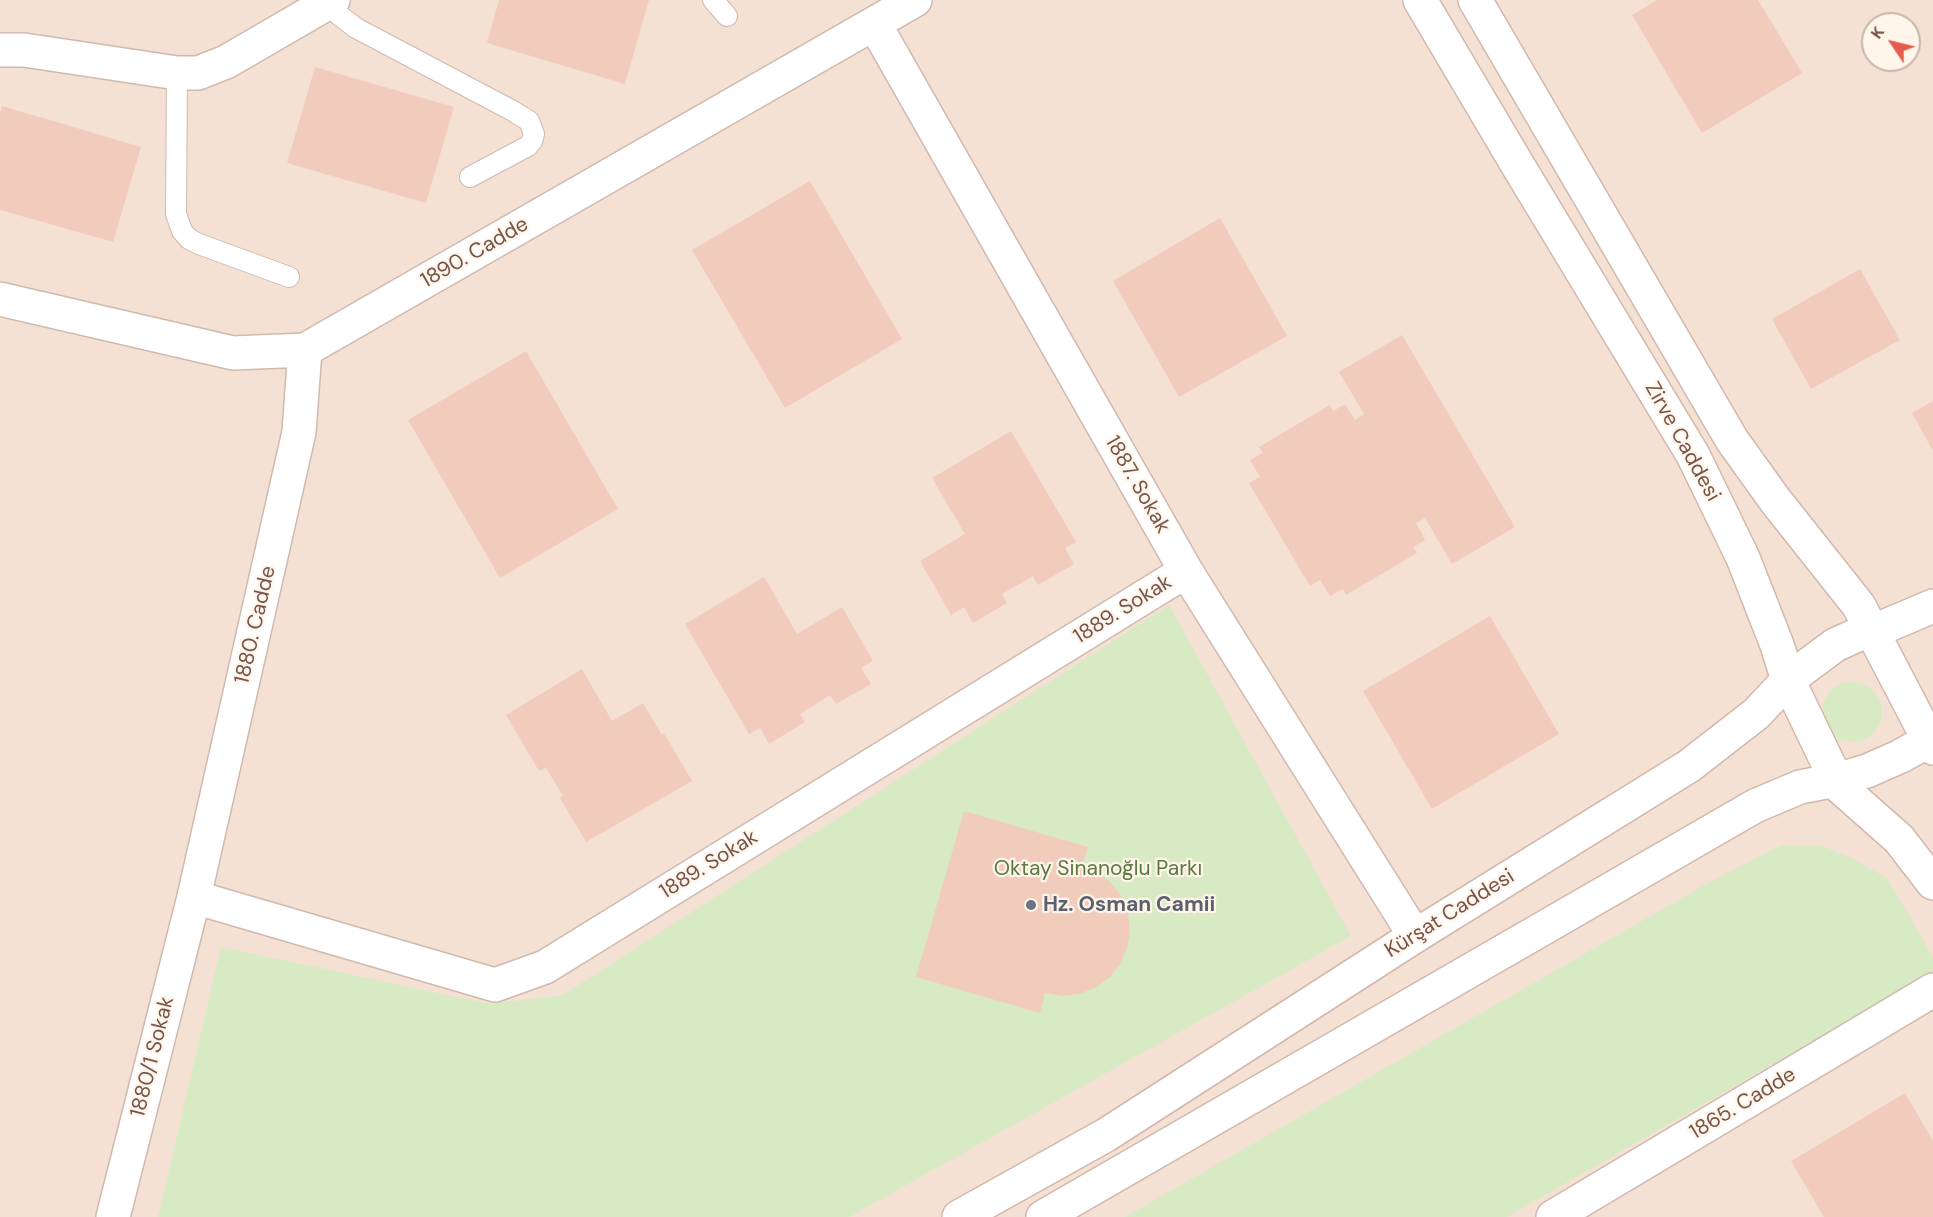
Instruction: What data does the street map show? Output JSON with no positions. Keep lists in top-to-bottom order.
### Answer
{
  "streets": {
    "street": [
      "1890. Cadde",
      "Zirve Caddesi",
      "1887. Sokak",
      "1889. Sokak",
      "1880. Cadde",
      "Kürşat Caddesi",
      "1880/1 Sokak",
      "1865. Cadde"
    ]
  },
  "crossings": [
    ["1890. Cadde", "1887. Sokak"],
    ["1890. Cadde", "1880. Cadde"],
    ["Zirve Caddesi", "Kürşat Caddesi"],
    ["1887. Sokak", "1889. Sokak"],
    ["1887. Sokak", "Kürşat Caddesi"],
    ["1889. Sokak", "1880. Cadde"],
    ["1889. Sokak", "1880/1 Sokak"],
    ["1880. Cadde", "1880/1 Sokak"]
  ],
  "parks": ["Oktay Sinanoğlu Parkı"],
  "places": ["Hz. Osman Camii"],
  "north": "top left"
}
